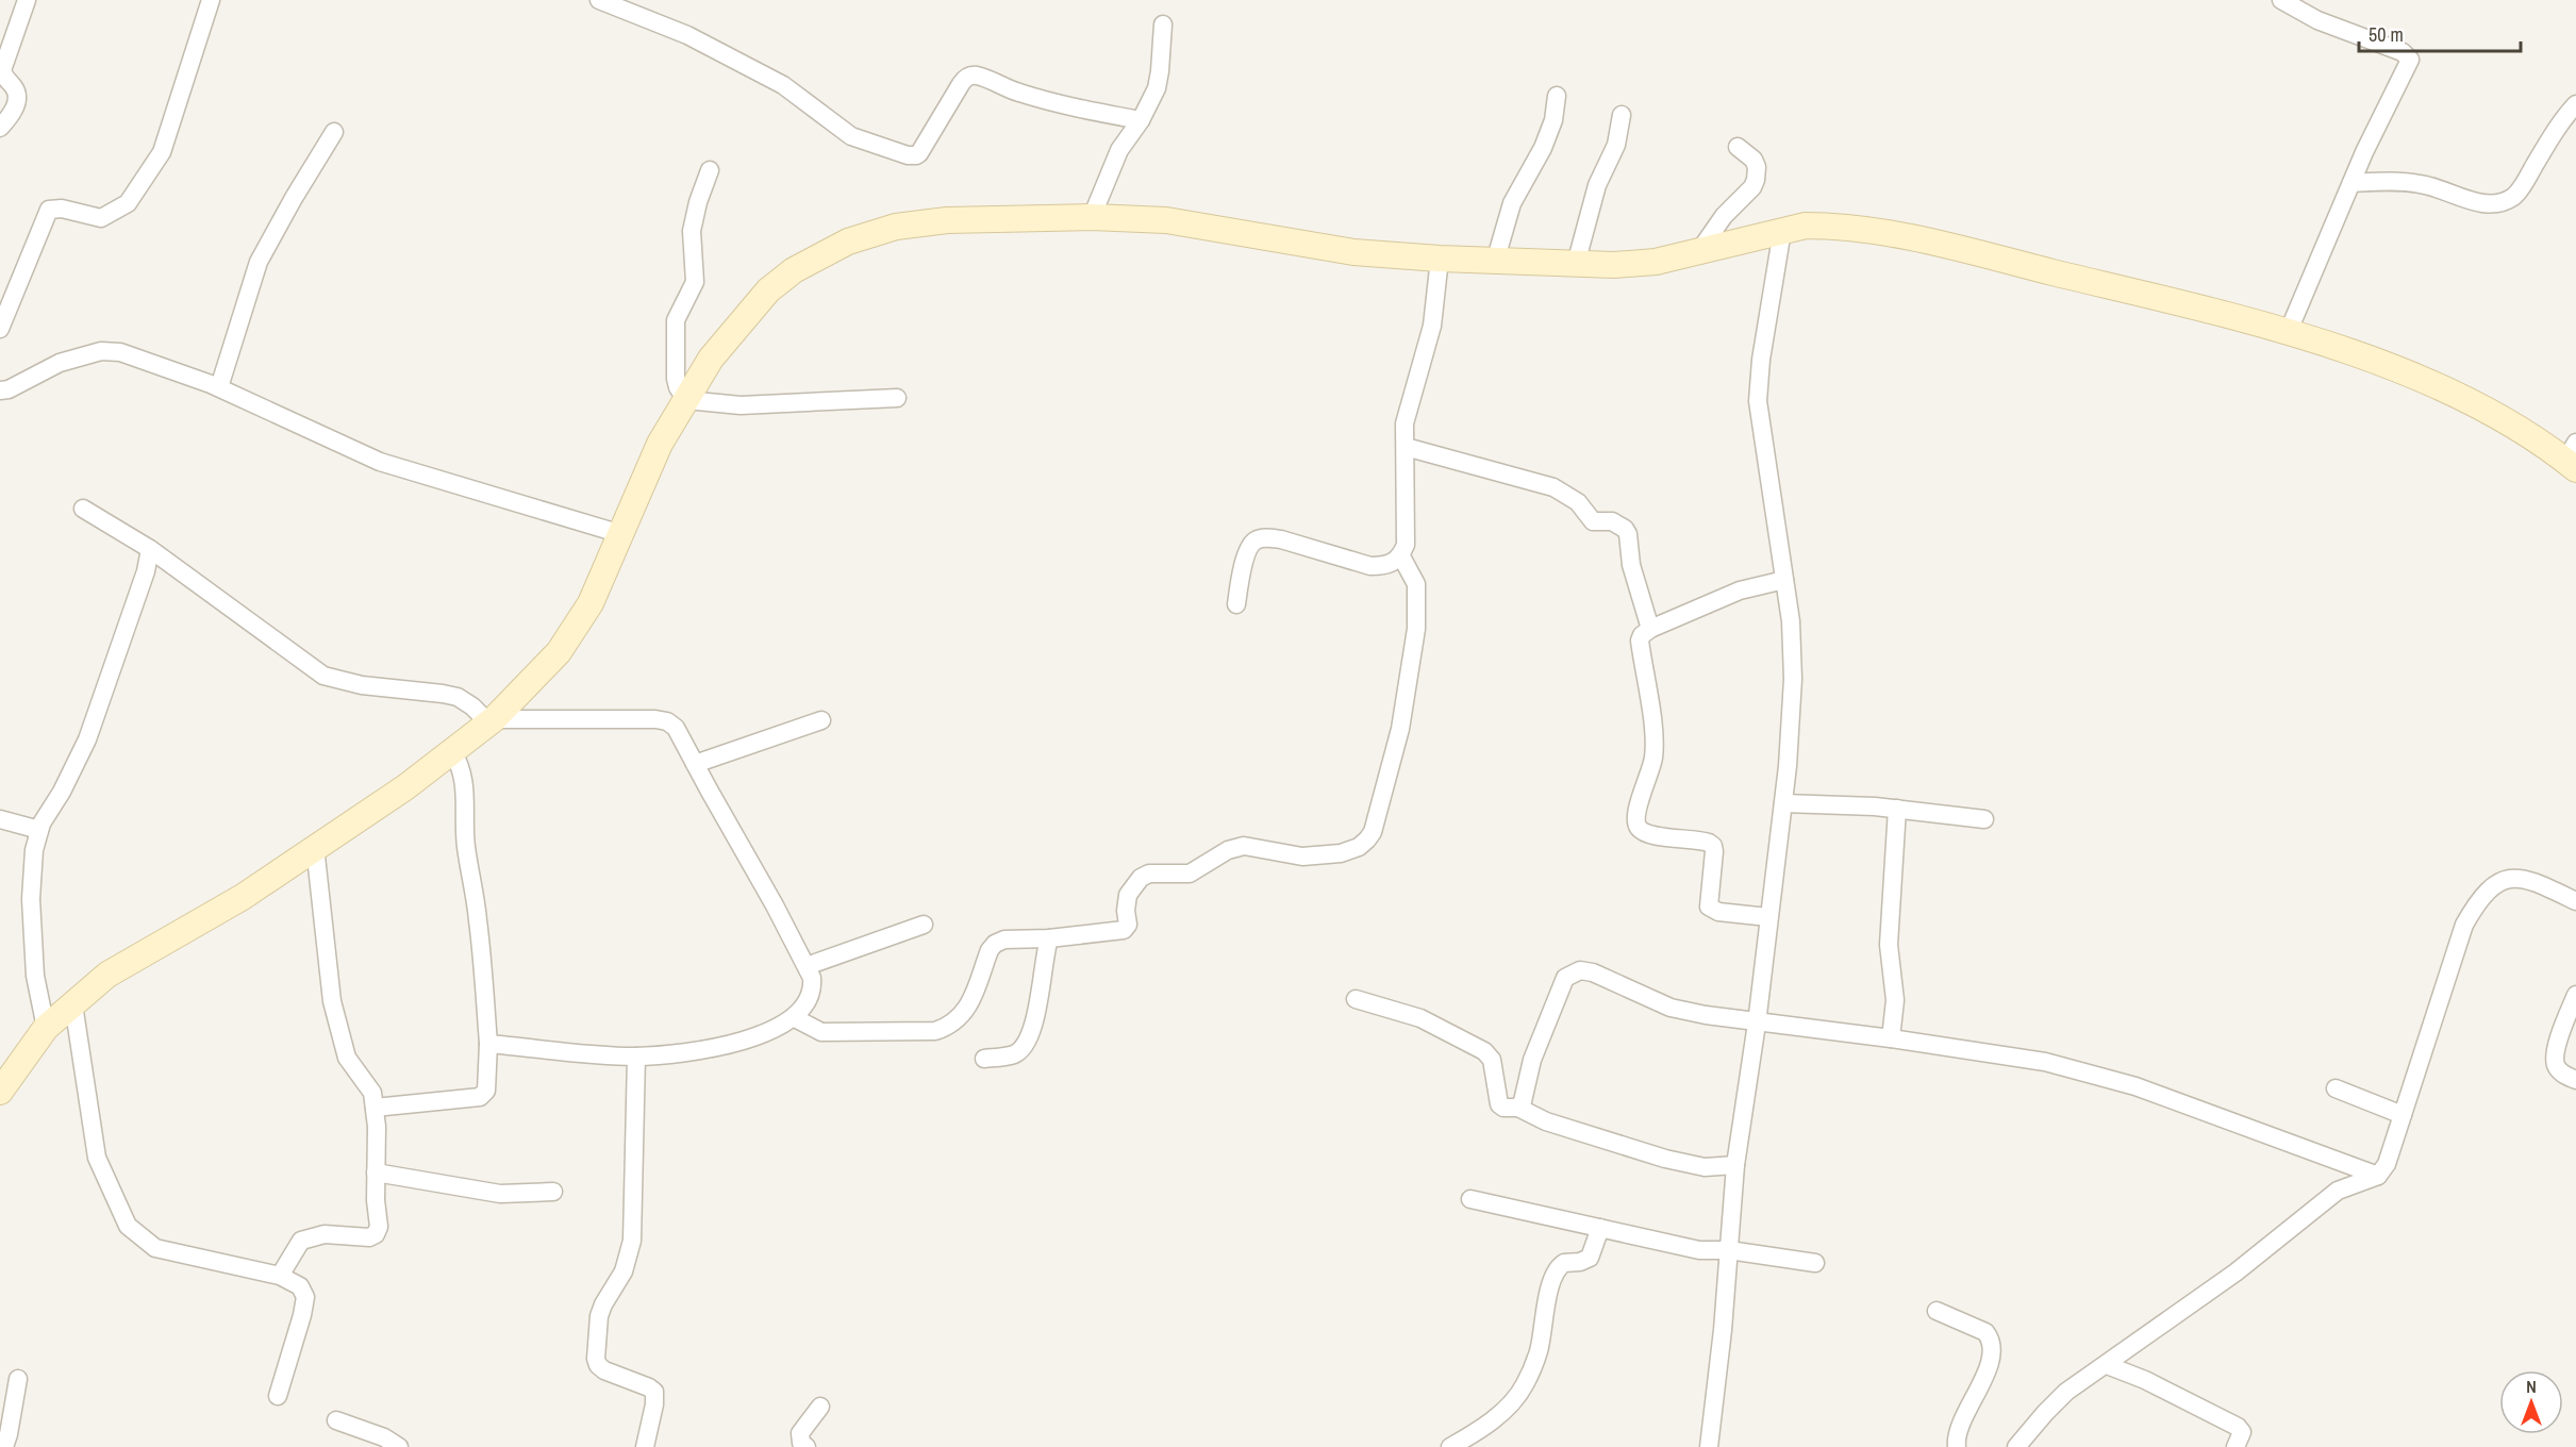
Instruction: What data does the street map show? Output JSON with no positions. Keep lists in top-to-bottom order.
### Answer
{
  "scale_bar": "50 m",
  "north": "top"
}
